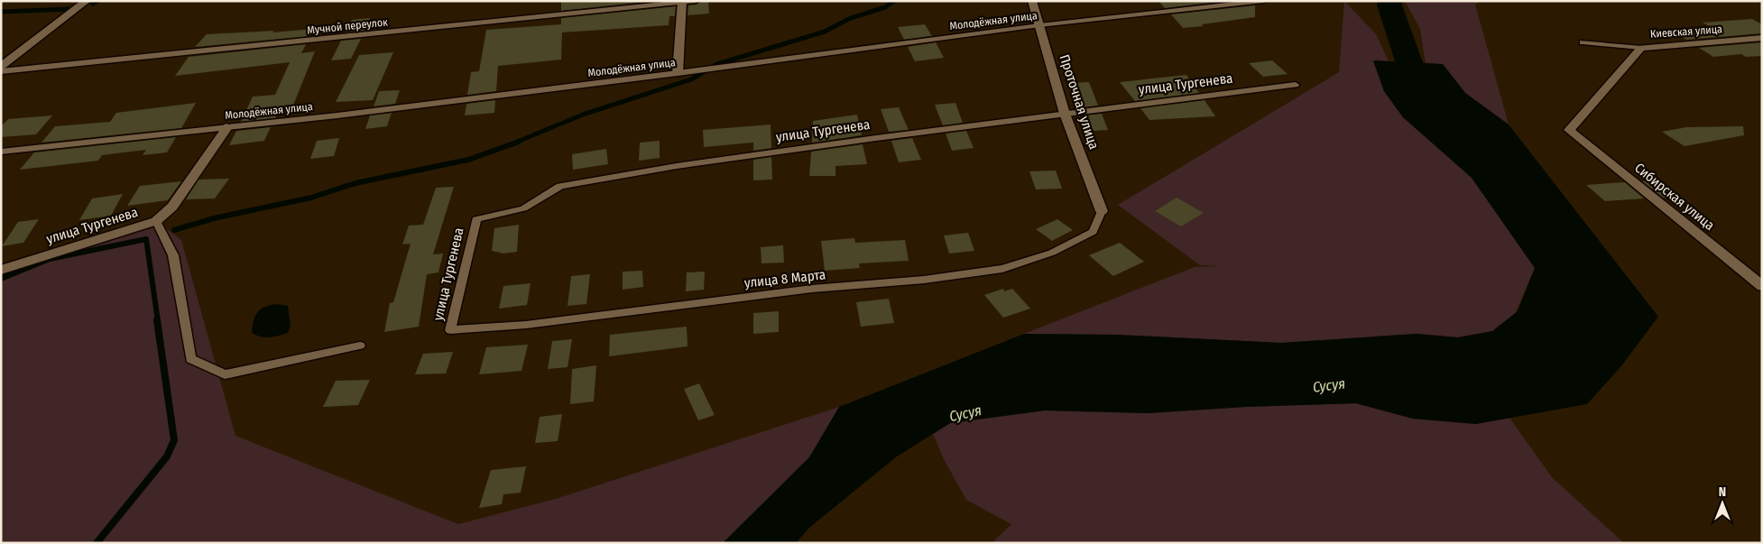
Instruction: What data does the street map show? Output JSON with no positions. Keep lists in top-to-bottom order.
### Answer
{
  "streets": {
    "street": [
      "Киевская улица",
      "улица Тургенева",
      "Проточная улица",
      "Сибирская улица"
    ],
    "lane": ["Молодёжная улица", "Мучной переулок", "улица 8 Марта"]
  },
  "crossings": [
    ["Молодёжная улица", "улица Тургенева"],
    ["Молодёжная улица", "Проточная улица"],
    ["Киевская улица", "Сибирская улица"],
    ["улица Тургенева", "Проточная улица"],
    ["улица Тургенева", "улица 8 Марта"],
    ["Проточная улица", "улица 8 Марта"]
  ],
  "water": ["Сусуя"],
  "north": "top"
}
